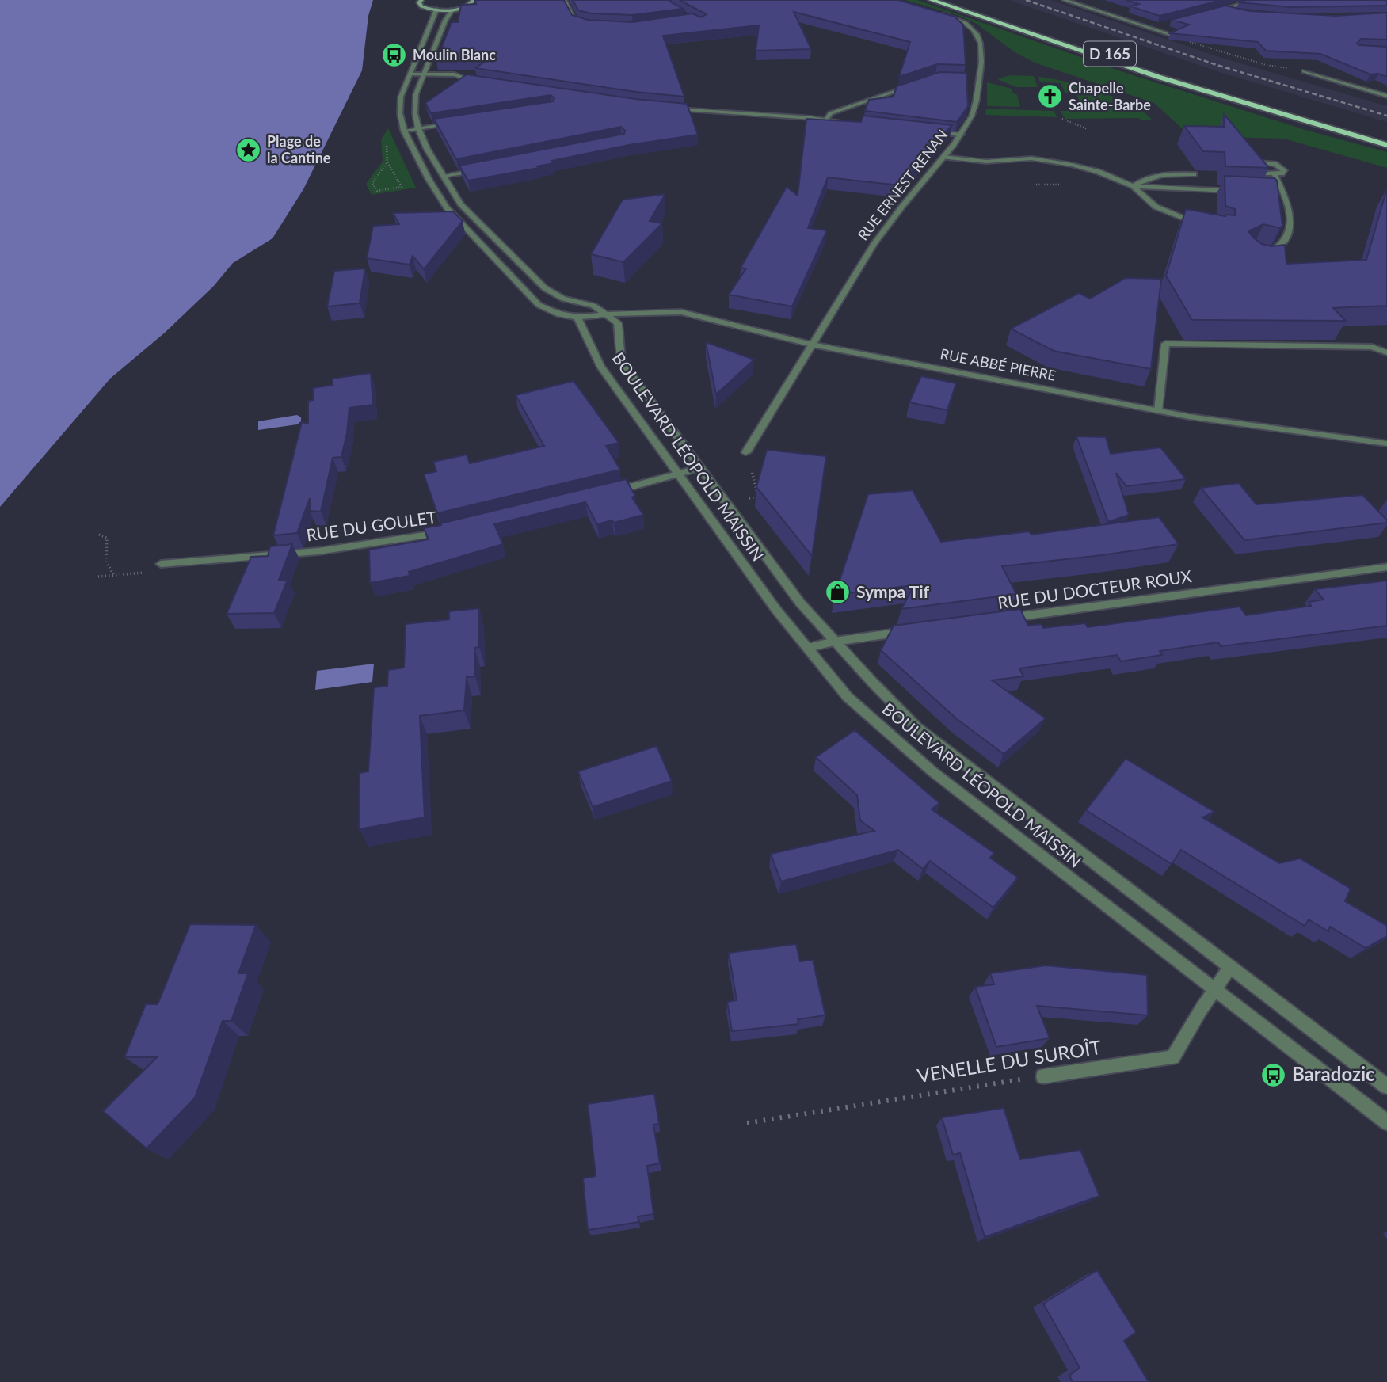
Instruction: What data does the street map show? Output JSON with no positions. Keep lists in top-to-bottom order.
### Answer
{
  "streets": {
    "highway": ["D 165"],
    "street": [
      "RUE ERNEST RENAN",
      "RUE ABBÉ PIERRE",
      "BOULEVARD LÉOPOLD MAISSIN",
      "RUE DU GOULET",
      "RUE DU DOCTEUR ROUX",
      "VENELLE DU SUROÎT"
    ]
  },
  "crossings": [
    ["RUE ERNEST RENAN", "RUE ABBÉ PIERRE"],
    ["RUE ABBÉ PIERRE", "BOULEVARD LÉOPOLD MAISSIN"],
    ["BOULEVARD LÉOPOLD MAISSIN", "VENELLE DU SUROÎT"]
  ],
  "places": {
    "bus stop": ["Moulin Blanc", "Baradozic"],
    "church": ["Chapelle Sainte-Barbe"],
    "place": ["Plage de la Cantine"],
    "shop": ["Sympa Tif"]
  }
}
